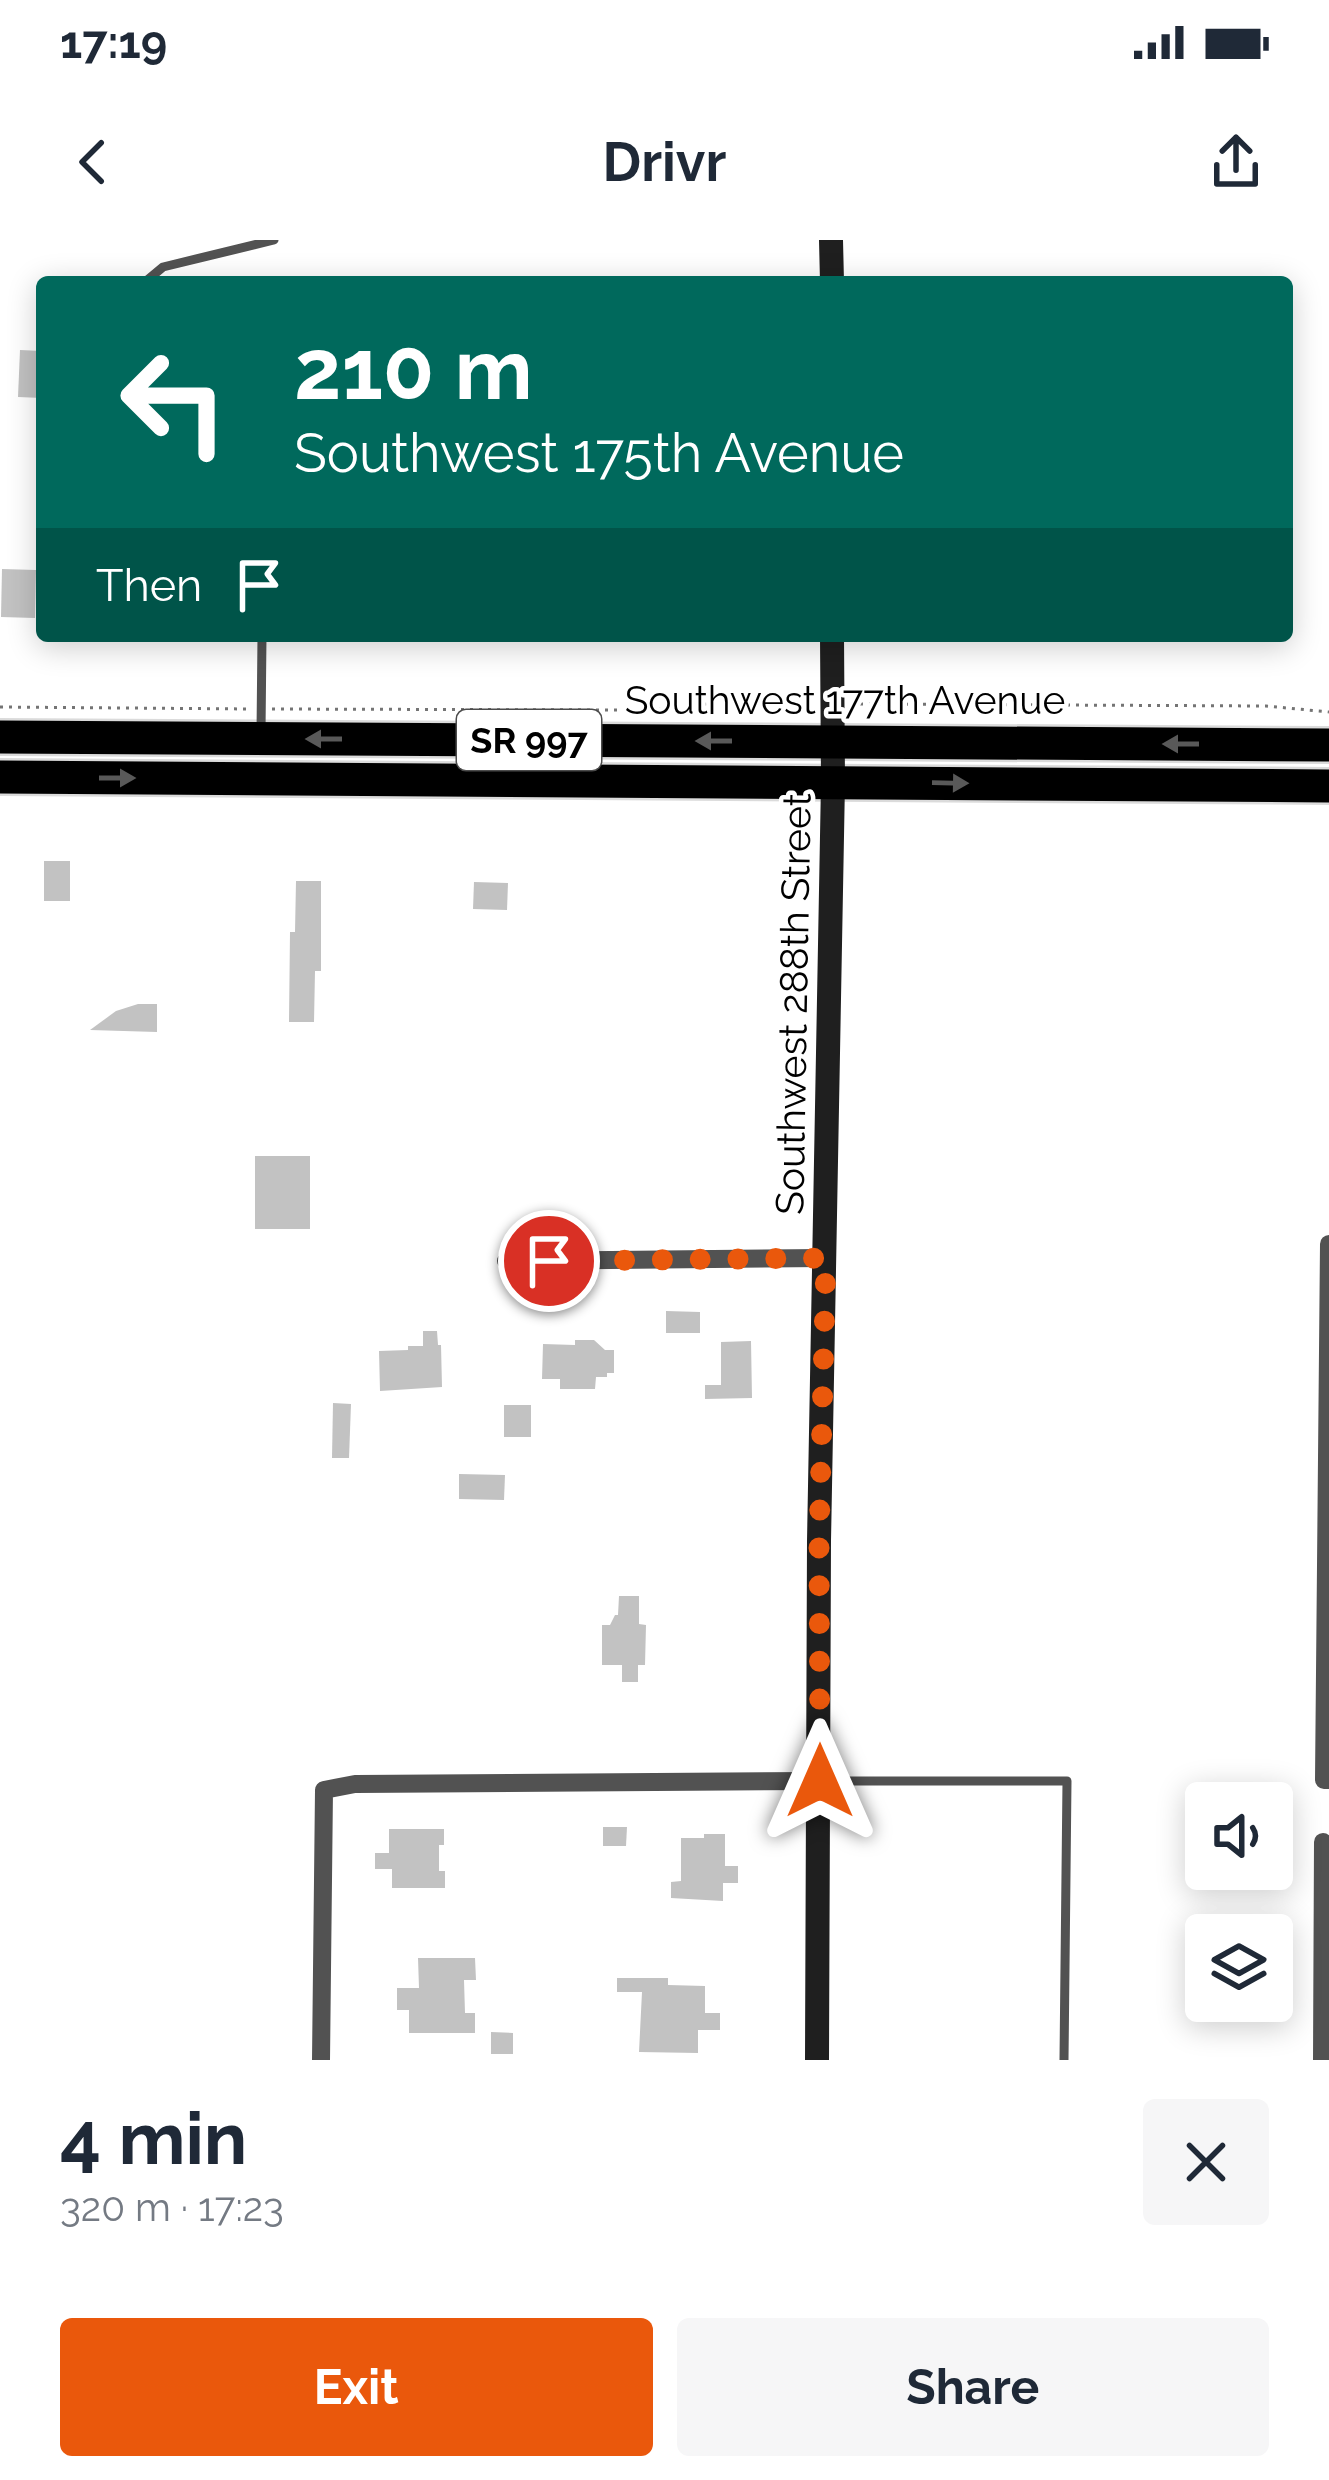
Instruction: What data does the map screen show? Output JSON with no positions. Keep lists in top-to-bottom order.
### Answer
{
  "streets": {
    "highway": ["Southwest 177th Avenue", "SR 997"],
    "street": ["Southwest 288th Street"]
  },
  "crossings": [
    ["Southwest 177th Avenue", "Southwest 288th Street"]
  ],
  "page": {
    "status": "17:19",
    "header": "Drivr",
    "turn": ["210 m", "Southwest 175th Avenue"],
    "then": "Then",
    "heading": ["4 min", "320 m · 17:23"],
    "buttons": ["Exit", "Share"]
  }
}
